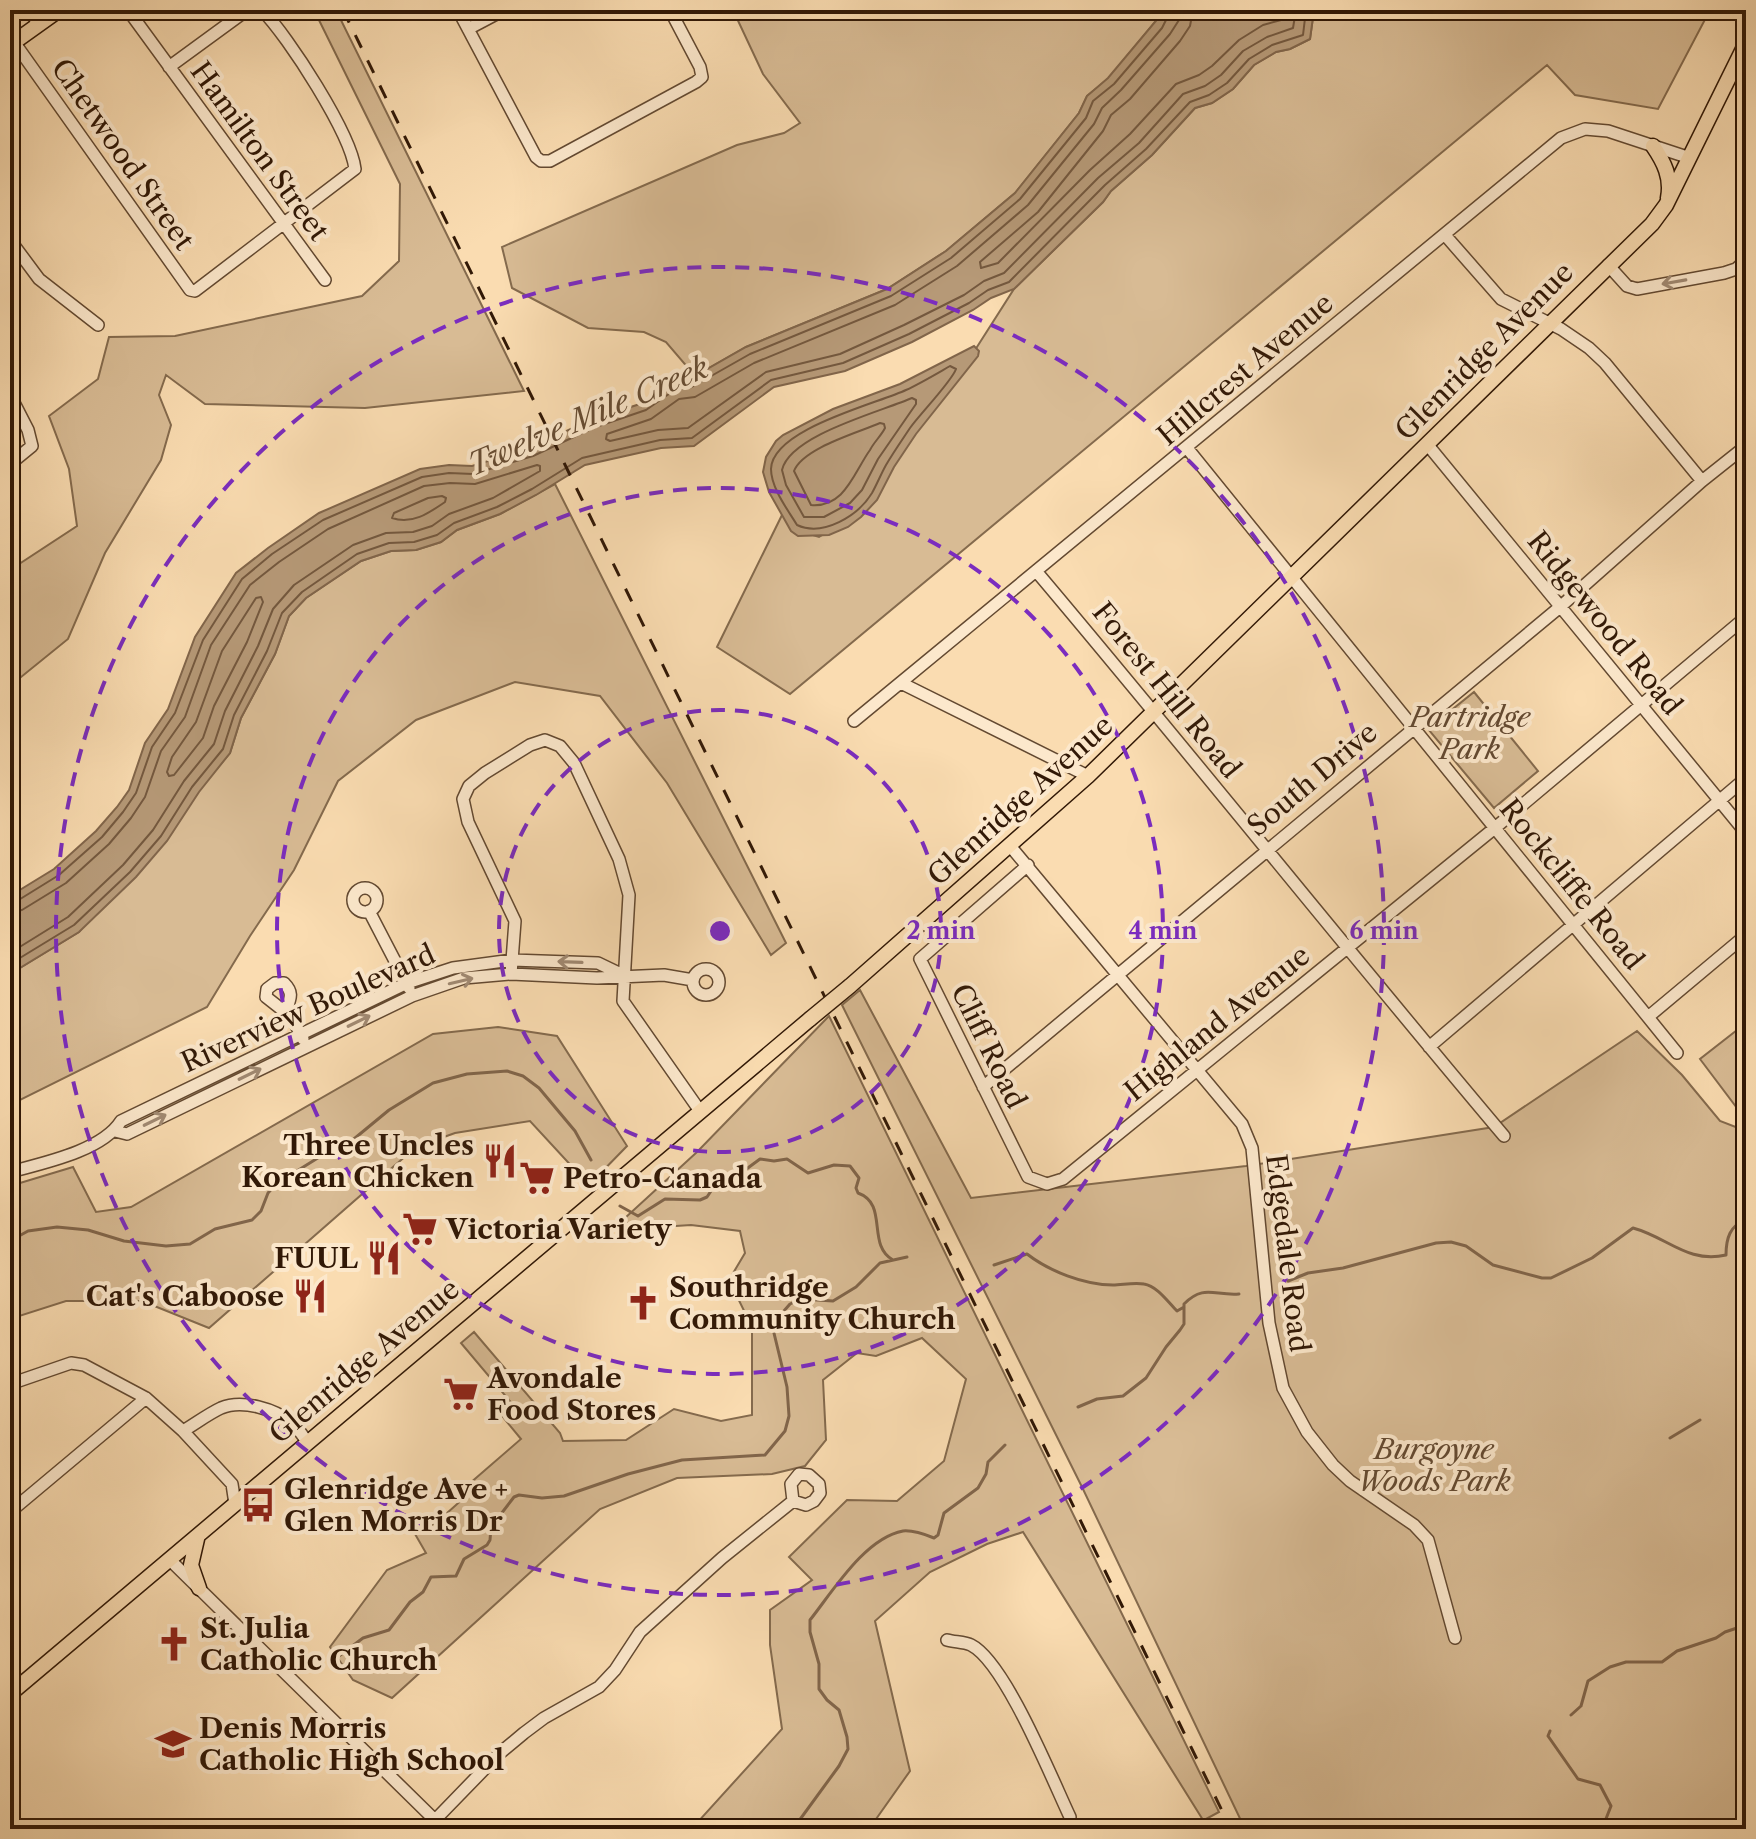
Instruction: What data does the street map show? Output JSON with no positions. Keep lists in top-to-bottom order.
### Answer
{
  "streets": {
    "main road": ["Glenridge Avenue"],
    "street": [
      "Hamilton Street",
      "Chetwood Street",
      "Hillcrest Avenue",
      "Ridgewood Road",
      "Forest Hill Road",
      "South Drive",
      "Rockcliffe Road",
      "Riverview Boulevard",
      "Highland Avenue",
      "Cliff Road",
      "Edgedale Road"
    ]
  },
  "crossings": [
    ["Hamilton Street", "Chetwood Street"],
    ["Glenridge Avenue", "Hillcrest Avenue"],
    ["Glenridge Avenue", "Ridgewood Road"],
    ["Glenridge Avenue", "Forest Hill Road"],
    ["Glenridge Avenue", "Rockcliffe Road"],
    ["Glenridge Avenue", "Edgedale Road"],
    ["Hillcrest Avenue", "Forest Hill Road"],
    ["Hillcrest Avenue", "Rockcliffe Road"],
    ["Ridgewood Road", "South Drive"],
    ["Ridgewood Road", "Highland Avenue"],
    ["Forest Hill Road", "South Drive"],
    ["Forest Hill Road", "Highland Avenue"],
    ["South Drive", "Rockcliffe Road"],
    ["South Drive", "Cliff Road"],
    ["South Drive", "Edgedale Road"],
    ["Rockcliffe Road", "Highland Avenue"],
    ["Highland Avenue", "Cliff Road"],
    ["Highland Avenue", "Edgedale Road"],
    ["Cliff Road", "Edgedale Road"]
  ],
  "water": ["Twelve Mile Creek"],
  "parks": ["Partridge Park", "Burgoyne Woods Park"],
  "places": {
    "restaurant": ["Three Uncles Korean Chicken", "FUUL", "Cat's Caboose"],
    "supermarket": ["Petro-Canada", "Victoria Variety", "Avondale Food Stores"],
    "church": ["Southridge Community Church", "St. Julia Catholic Church"],
    "bus stop": ["Glenridge Ave + Glen Morris Dr"],
    "school or university": ["Denis Morris Catholic High School"]
  },
  "rings": ["2 min", "4 min", "6 min"]
}
